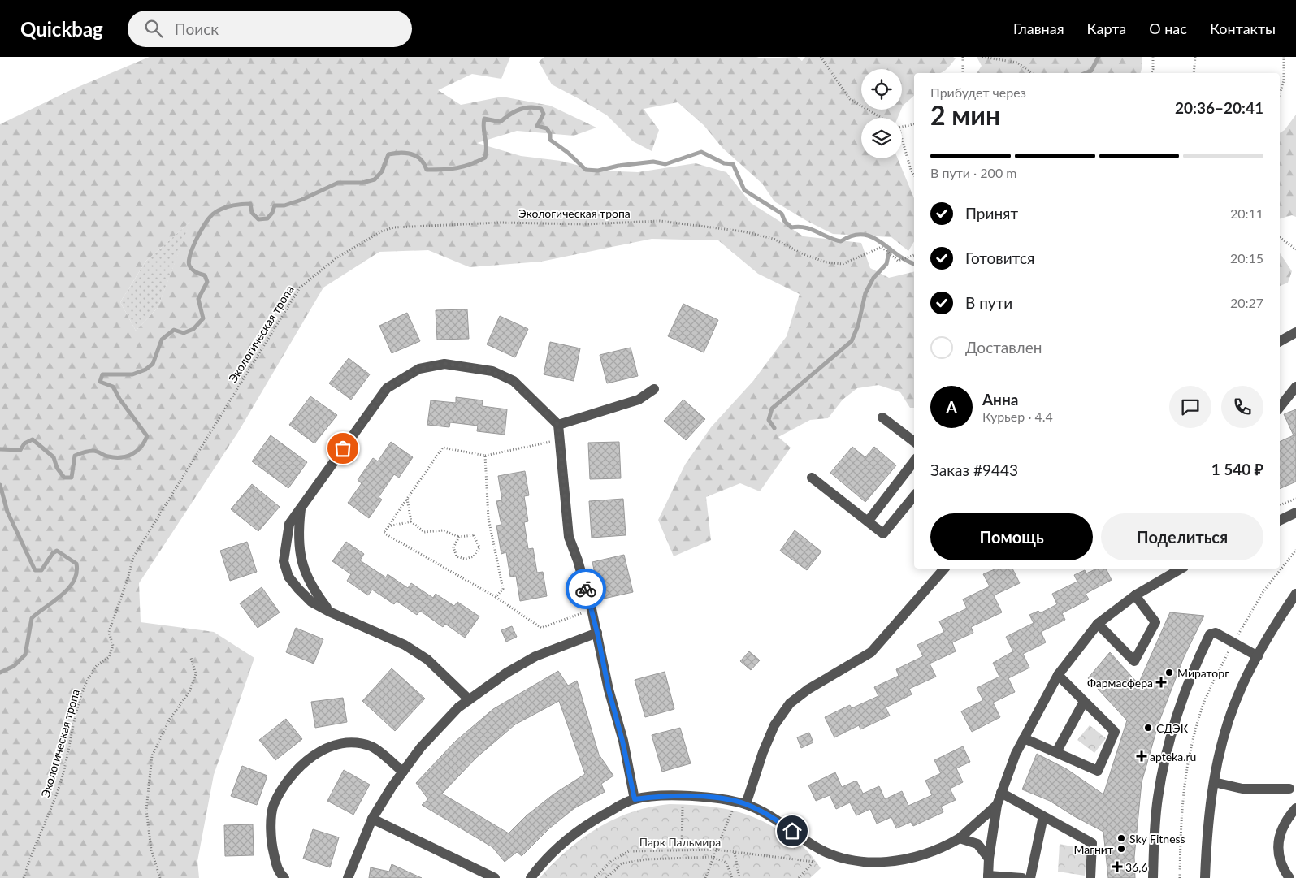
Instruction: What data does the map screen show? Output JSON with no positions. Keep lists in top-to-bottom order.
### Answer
{
  "streets": {
    "path": ["Экологическая тропа"]
  },
  "parks": ["Парк Пальмира"],
  "places": {
    "other": [
      "Мираторг",
      "СДЭК",
      "Sky Fitness",
      "Магнит"
    ],
    "health": ["Фармасфера", "apteka.ru", "36,6"]
  },
  "page": {
    "header": "Quickbag",
    "search": "Поиск",
    "nav": [
      "Главная",
      "Карта",
      "О нас",
      "Контакты"
    ],
    "heading": ["2 мин", "Прибудет через", "20:36–20:41"],
    "panel": [
      "Анна",
      "Курьер · 4.4",
      "Заказ #9443",
      "1 540 ₽"
    ],
    "bar": "В пути · 200 m",
    "list": [
      ["Принят", "20:11"],
      ["Готовится", "20:15"],
      ["В пути", "20:27"],
      "Доставлен"
    ],
    "round": "А",
    "buttons": ["Помощь", "Поделиться"]
  }
}
